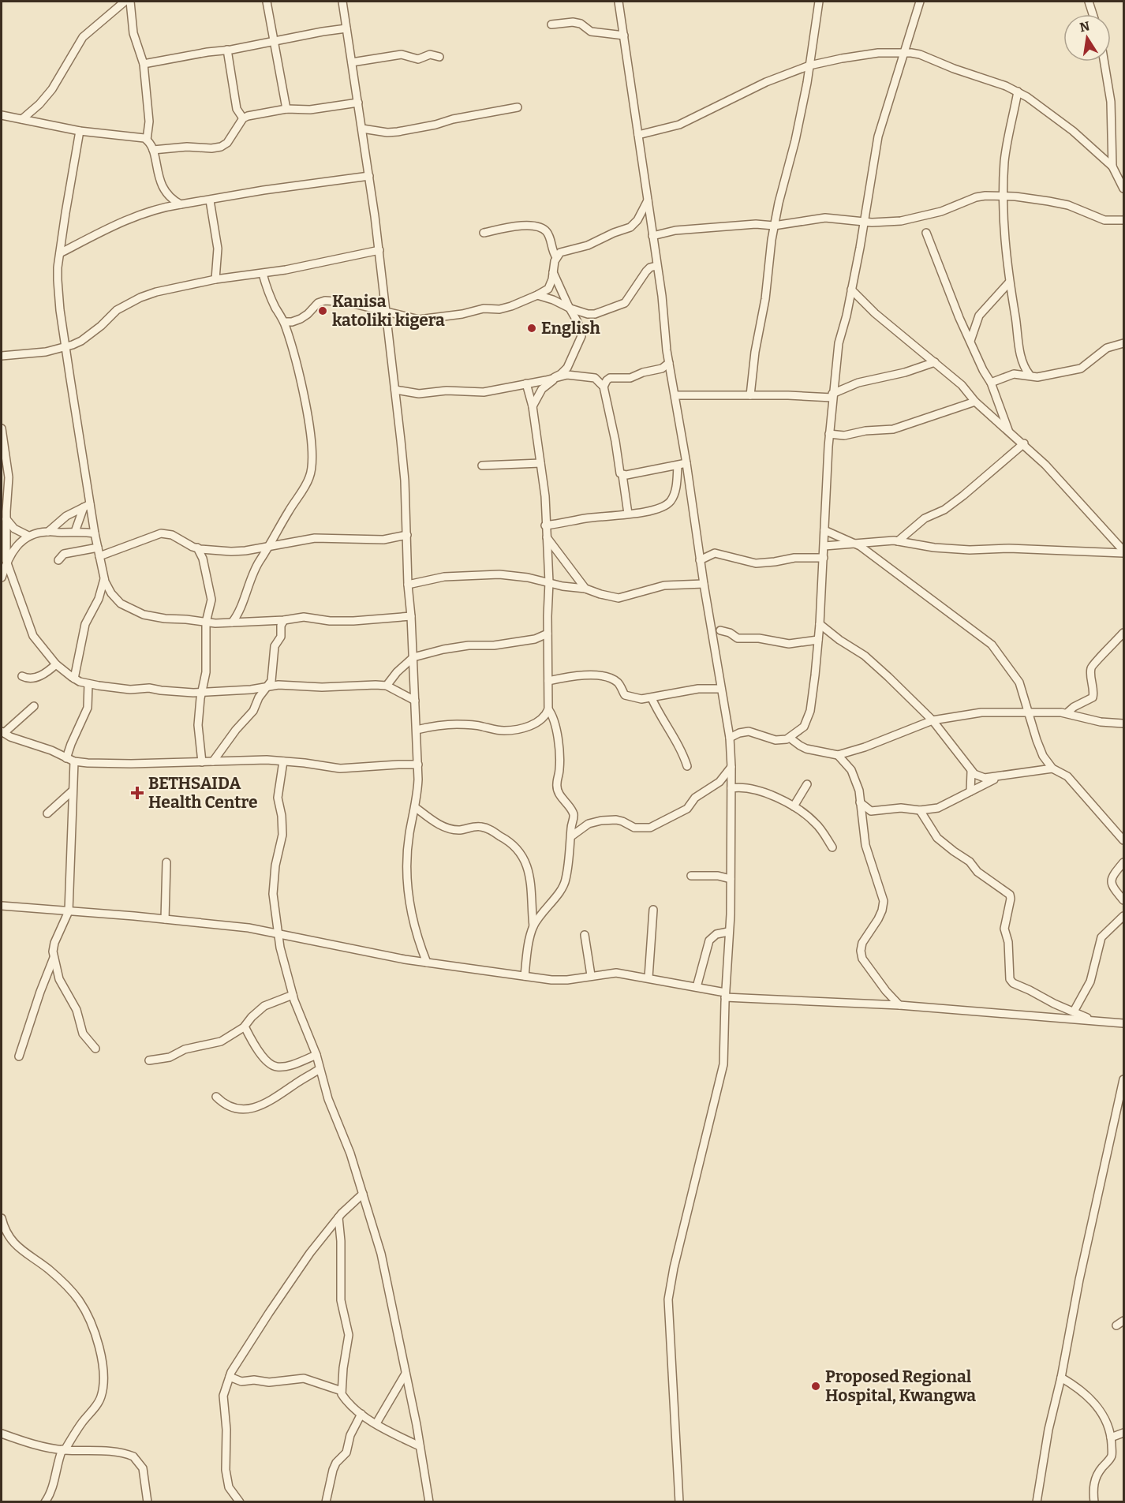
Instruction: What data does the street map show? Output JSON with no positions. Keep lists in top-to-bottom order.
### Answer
{
  "places": {
    "other": ["Kanisa katoliki kigera", "English", "Proposed Regional Hospital, Kwangwa"],
    "health": ["BETHSAIDA Health Centre"]
  },
  "north": "top"
}
